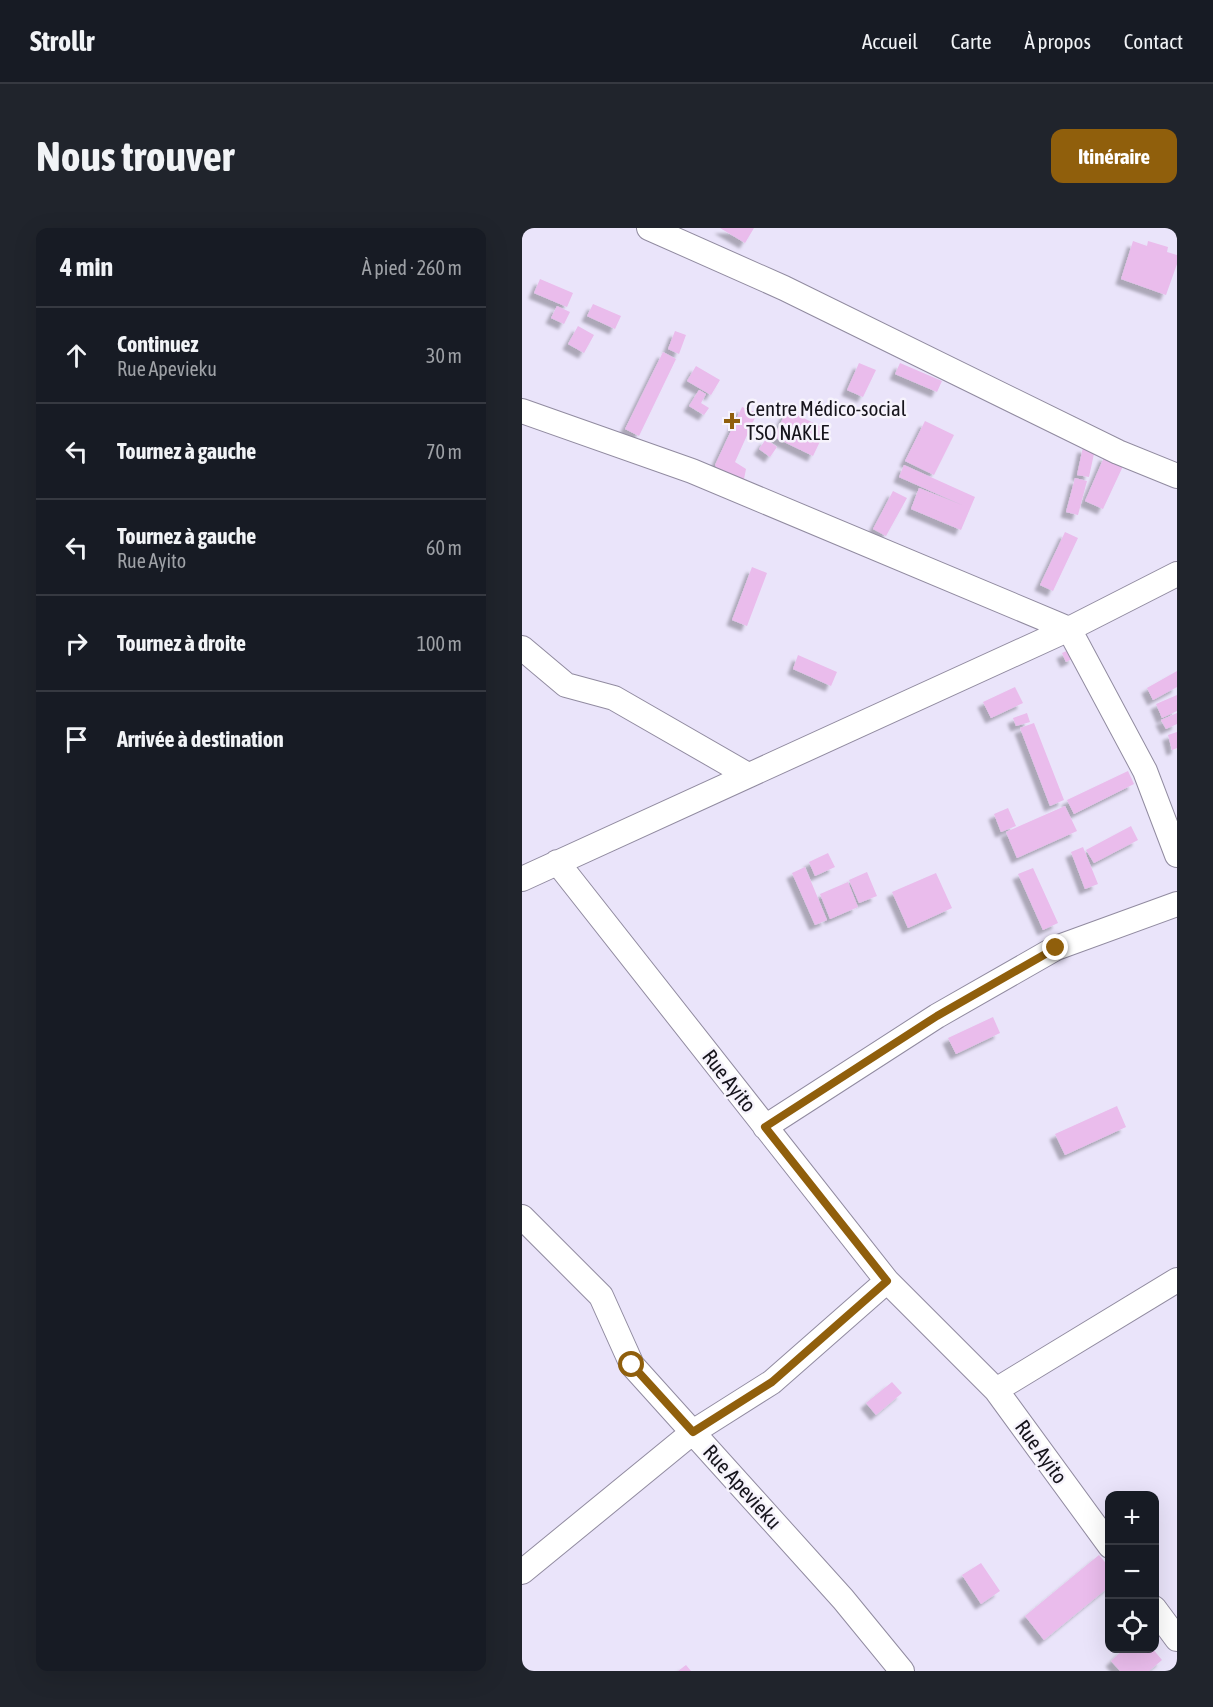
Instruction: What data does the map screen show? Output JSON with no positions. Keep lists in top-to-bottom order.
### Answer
{
  "streets": {
    "street": ["Rue Ayito", "Rue Apevieku"]
  },
  "places": {
    "health": ["Centre Médico-social TSO NAKLE"]
  },
  "page": {
    "header": "Strollr",
    "nav": [
      "Accueil",
      "Carte",
      "À propos",
      "Contact"
    ],
    "buttons": "Itinéraire",
    "title": "Nous trouver",
    "heading": ["4 min", "À pied · 260 m"],
    "list": [
      ["Continuez", "Rue Apevieku", "30 m"],
      ["Tournez à gauche", "70 m"],
      ["Tournez à gauche", "Rue Ayito", "60 m"],
      ["Tournez à droite", "100 m"],
      "Arrivée à destination"
    ],
    "map_buttons": ["+", "−"]
  }
}
